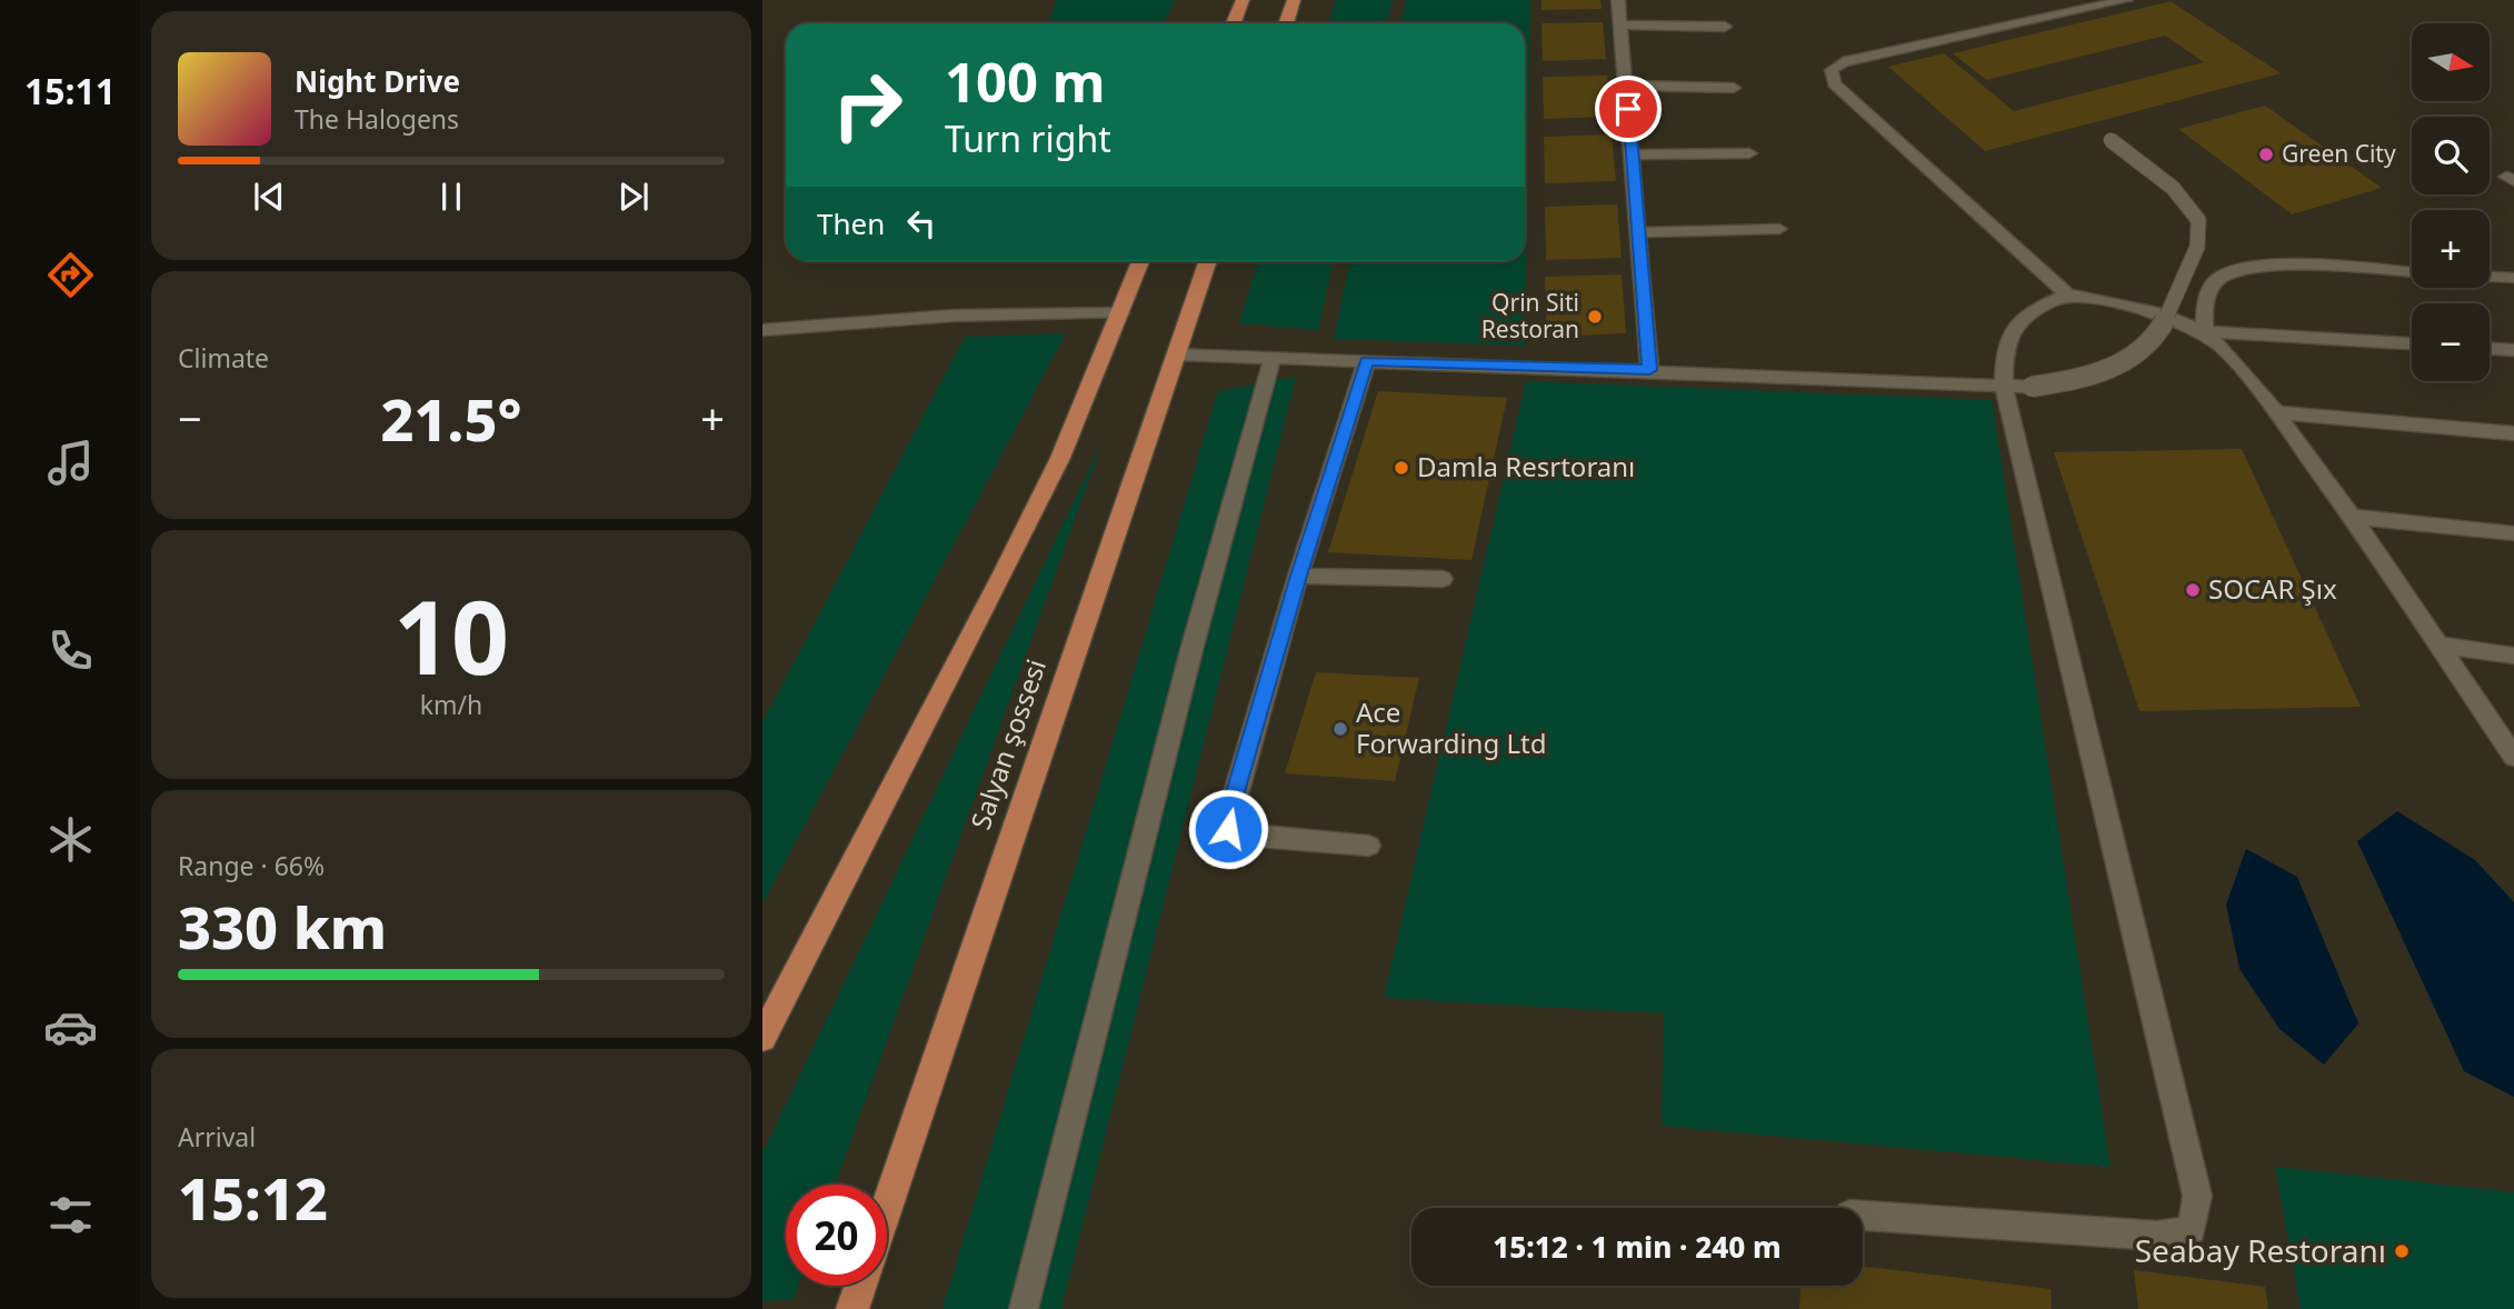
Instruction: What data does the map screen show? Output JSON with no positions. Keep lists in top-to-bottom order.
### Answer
{
  "streets": {
    "highway": ["Salyan şossesi"]
  },
  "places": [
    "Green City",
    "Qrin Siti Restoran",
    "Damla Resrtoranı",
    "SOCAR Şıx",
    "Ace Forwarding Ltd",
    "Seabay Restoranı"
  ],
  "north": "right",
  "page": {
    "tabs": "15:11",
    "map_buttons": ["+", "−"],
    "turn": ["100 m", "Turn right"],
    "song": ["Night Drive", "The Halogens"],
    "then": "Then",
    "tile": [
      "Climate",
      ["10", "km/h"],
      ["Range · 66%", "330 km"],
      ["Arrival", "15:12"]
    ],
    "heat": ["−", "21.5°", "+"],
    "limit": "20",
    "trip": "15:12 · 1 min · 240 m"
  }
}
